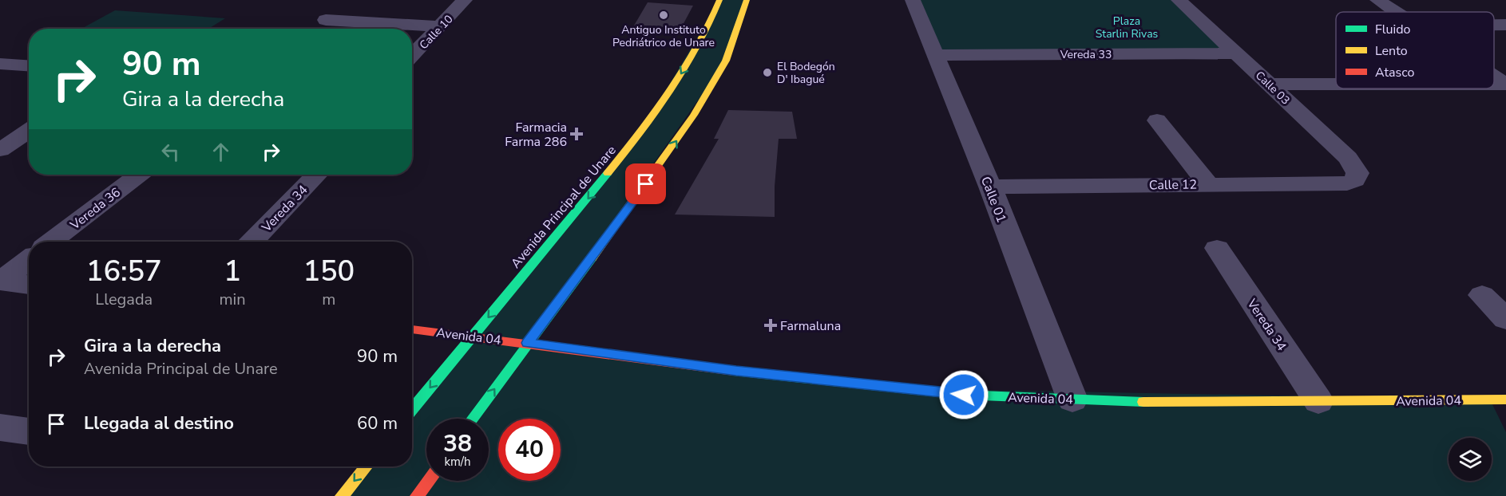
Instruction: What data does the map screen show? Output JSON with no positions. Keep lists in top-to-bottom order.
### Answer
{
  "streets": {
    "street": [
      "Calle 10",
      "Vereda 33",
      "Calle 03",
      "Calle 12",
      "Calle 01",
      "Avenida Principal de Unare",
      "Vereda 36",
      "Vereda 34",
      "Avenida 04"
    ]
  },
  "crossings": [
    ["Vereda 33", "Calle 03"],
    ["Vereda 33", "Calle 01"],
    ["Calle 03", "Calle 12"],
    ["Calle 12", "Calle 01"],
    ["Calle 01", "Avenida 04"],
    ["Avenida Principal de Unare", "Avenida 04"],
    ["Vereda 34", "Avenida 04"]
  ],
  "parks": ["Plaza Starlin Rivas"],
  "places": {
    "other": ["Antiguo Instituto Pedriátrico de Unare", "El Bodegón D' Ibagué"],
    "health": ["Farmacia Farma 286", "Farmaluna"]
  },
  "legend": ["Fluido", "Lento", "Atasco"],
  "page": {
    "turn": ["90 m", "Gira a la derecha"],
    "eta": [
      "16:57",
      "Llegada",
      "1",
      "min",
      "150",
      "m"
    ],
    "list": [
      {
        "name": "Gira a la derecha",
        "note": "Avenida Principal de Unare",
        "value": "90 m"
      },
      {
        "name": "Llegada al destino",
        "value": "60 m"
      }
    ],
    "speed": "38 km/h",
    "limit": "40"
  }
}
